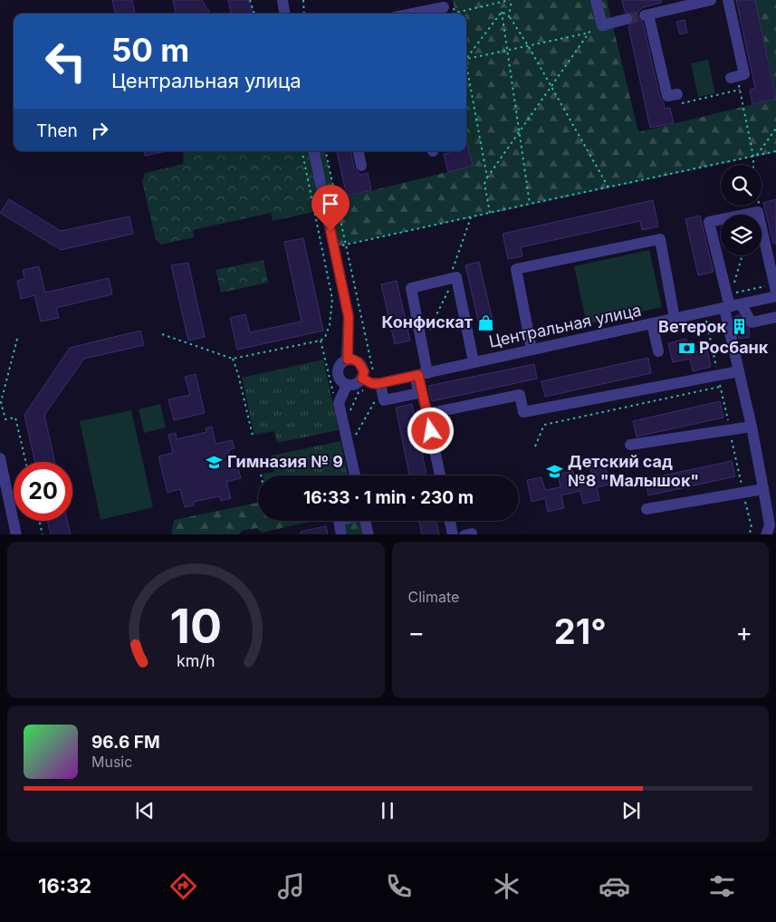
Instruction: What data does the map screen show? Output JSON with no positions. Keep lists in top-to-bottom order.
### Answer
{
  "streets": {
    "street": ["Центральная улица"]
  },
  "places": {
    "shop": ["Конфискат"],
    "building": ["Ветерок"],
    "bank": ["Росбанк"],
    "school or university": ["Гимназия № 9", "Детский сад №8 \"Малышок\""]
  },
  "page": {
    "turn": ["50 m", "Центральная улица"],
    "then": "Then",
    "limit": "20",
    "trip": "16:33 · 1 min · 230 m",
    "tile": "Climate",
    "heat": ["−", "21°", "+"],
    "song": ["96.6 FM", "Music"],
    "tabs": "16:32",
    "gauge": ["10", "km/h"]
  }
}
